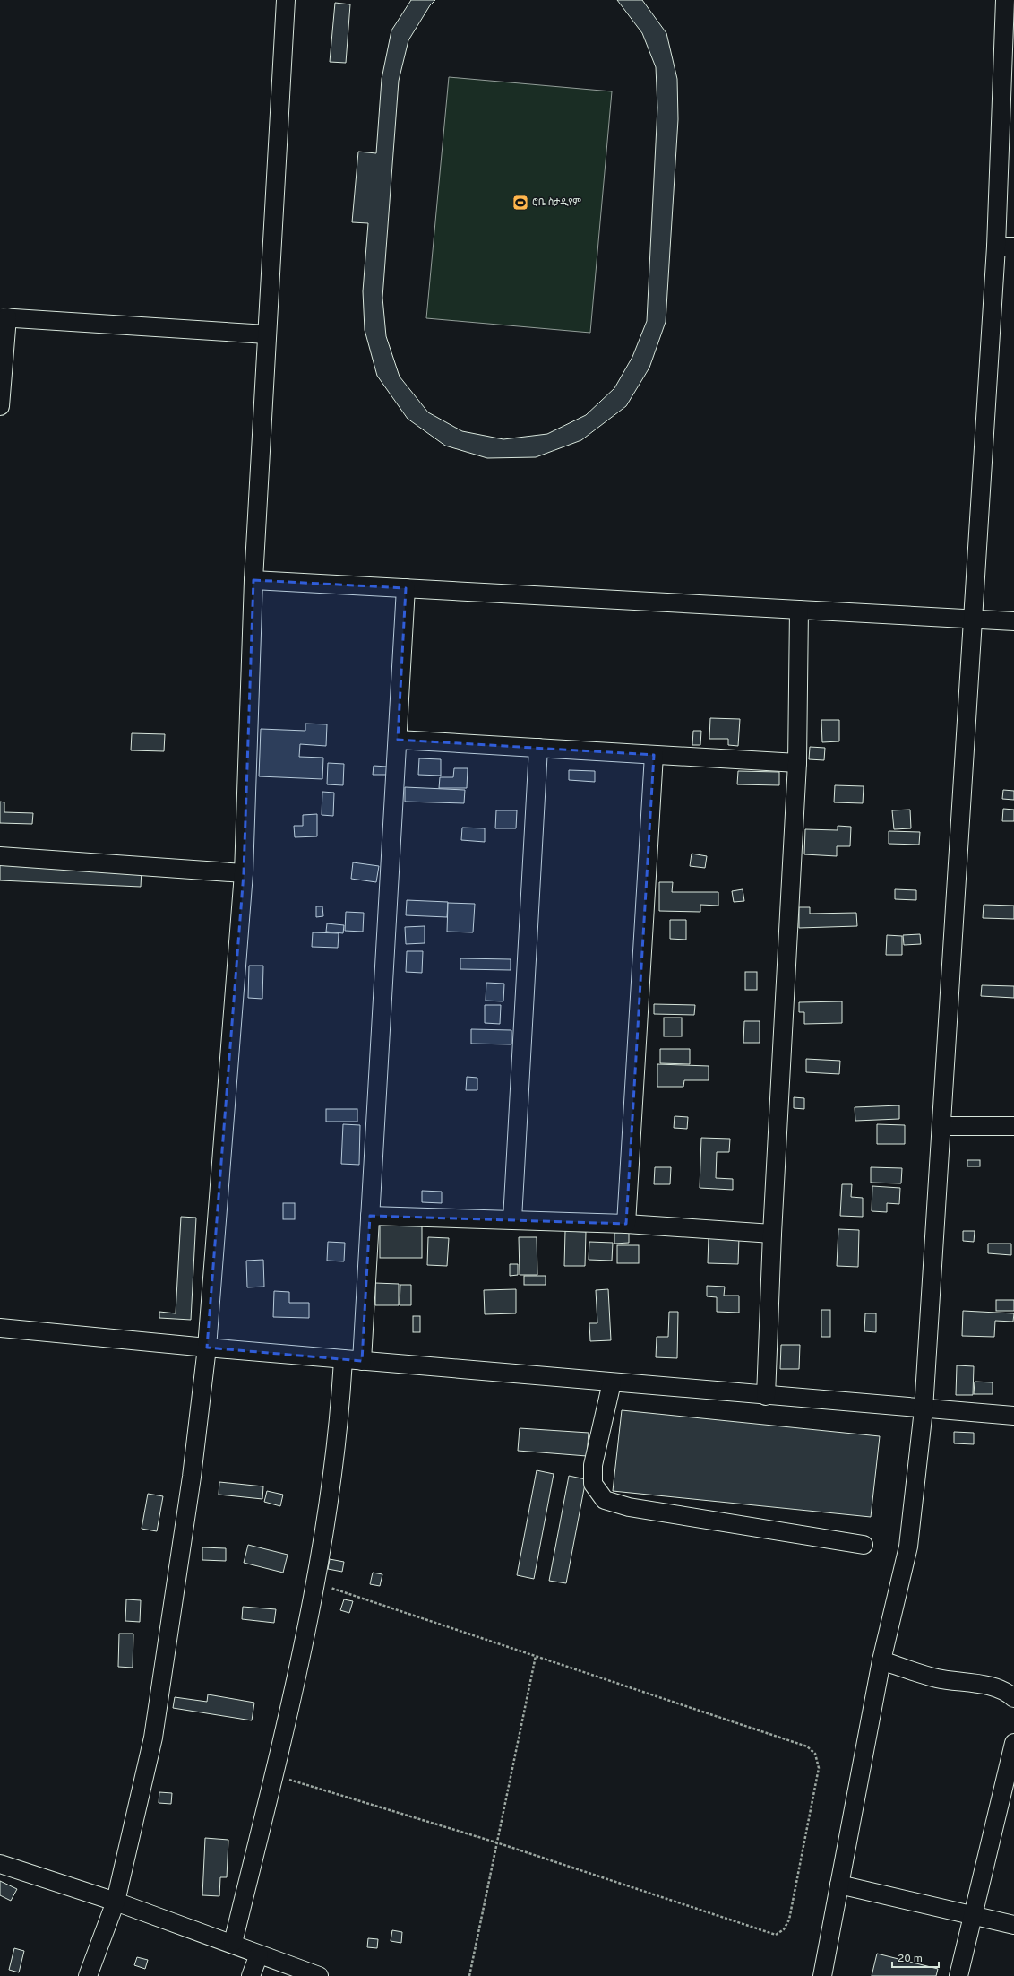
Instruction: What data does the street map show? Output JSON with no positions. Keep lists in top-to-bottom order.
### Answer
{
  "places": {
    "sports": ["ሮቤ ስታዲየም"]
  },
  "scale_bar": "20 m"
}
